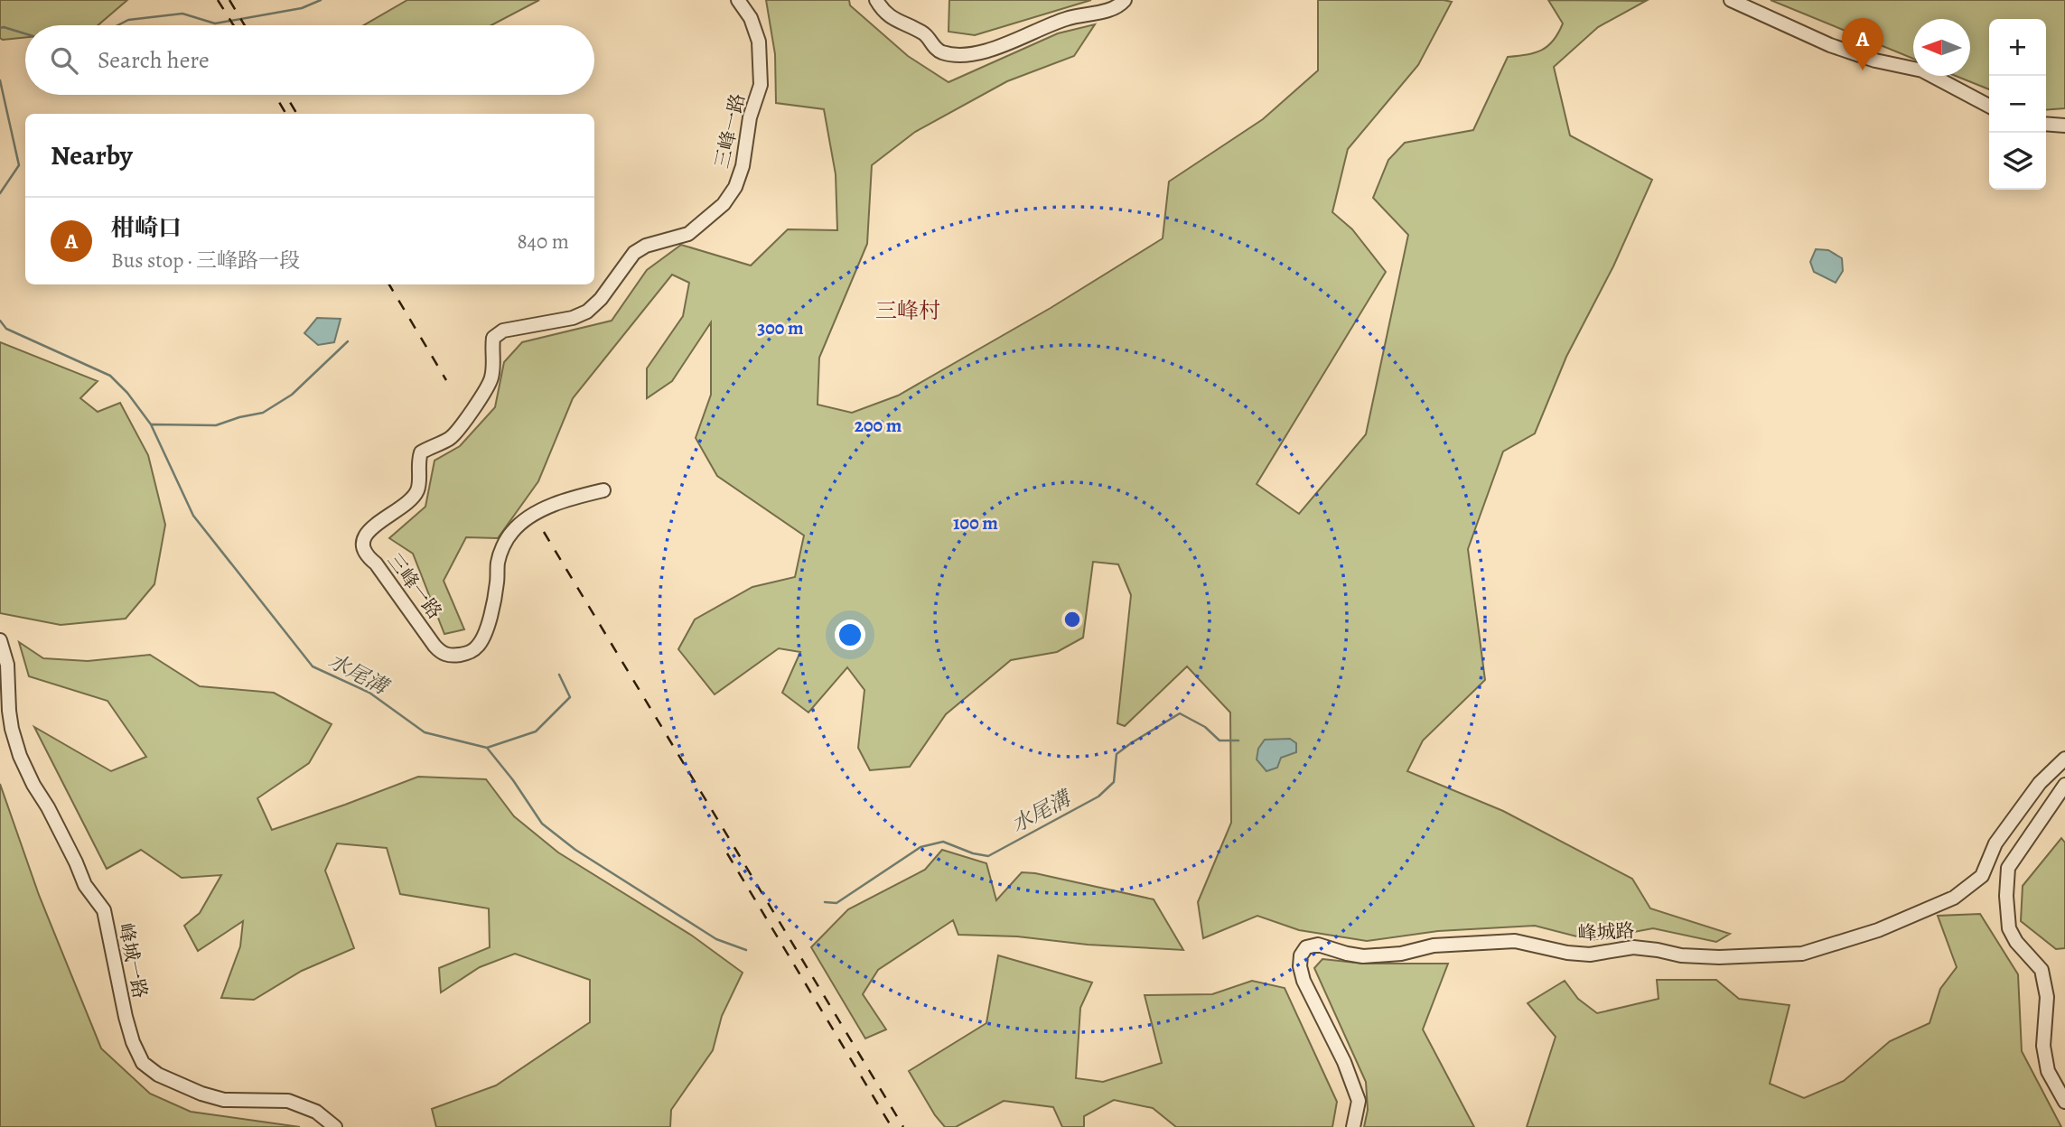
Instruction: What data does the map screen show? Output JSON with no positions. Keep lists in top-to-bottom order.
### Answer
{
  "streets": {
    "street": ["三峰一路", "峰城路", "峰城一路"]
  },
  "districts": ["三峰村"],
  "water": ["水尾溝"],
  "north": "left",
  "page": {
    "pins": "A",
    "map_buttons": ["+", "−"],
    "search": "Search here",
    "heading": "Nearby",
    "list": [
      {
        "mark": "A",
        "name": "柑崎口",
        "note": "Bus stop · 三峰路一段",
        "value": "840 m"
      }
    ]
  },
  "rings": ["300 m", "200 m", "100 m"]
}
